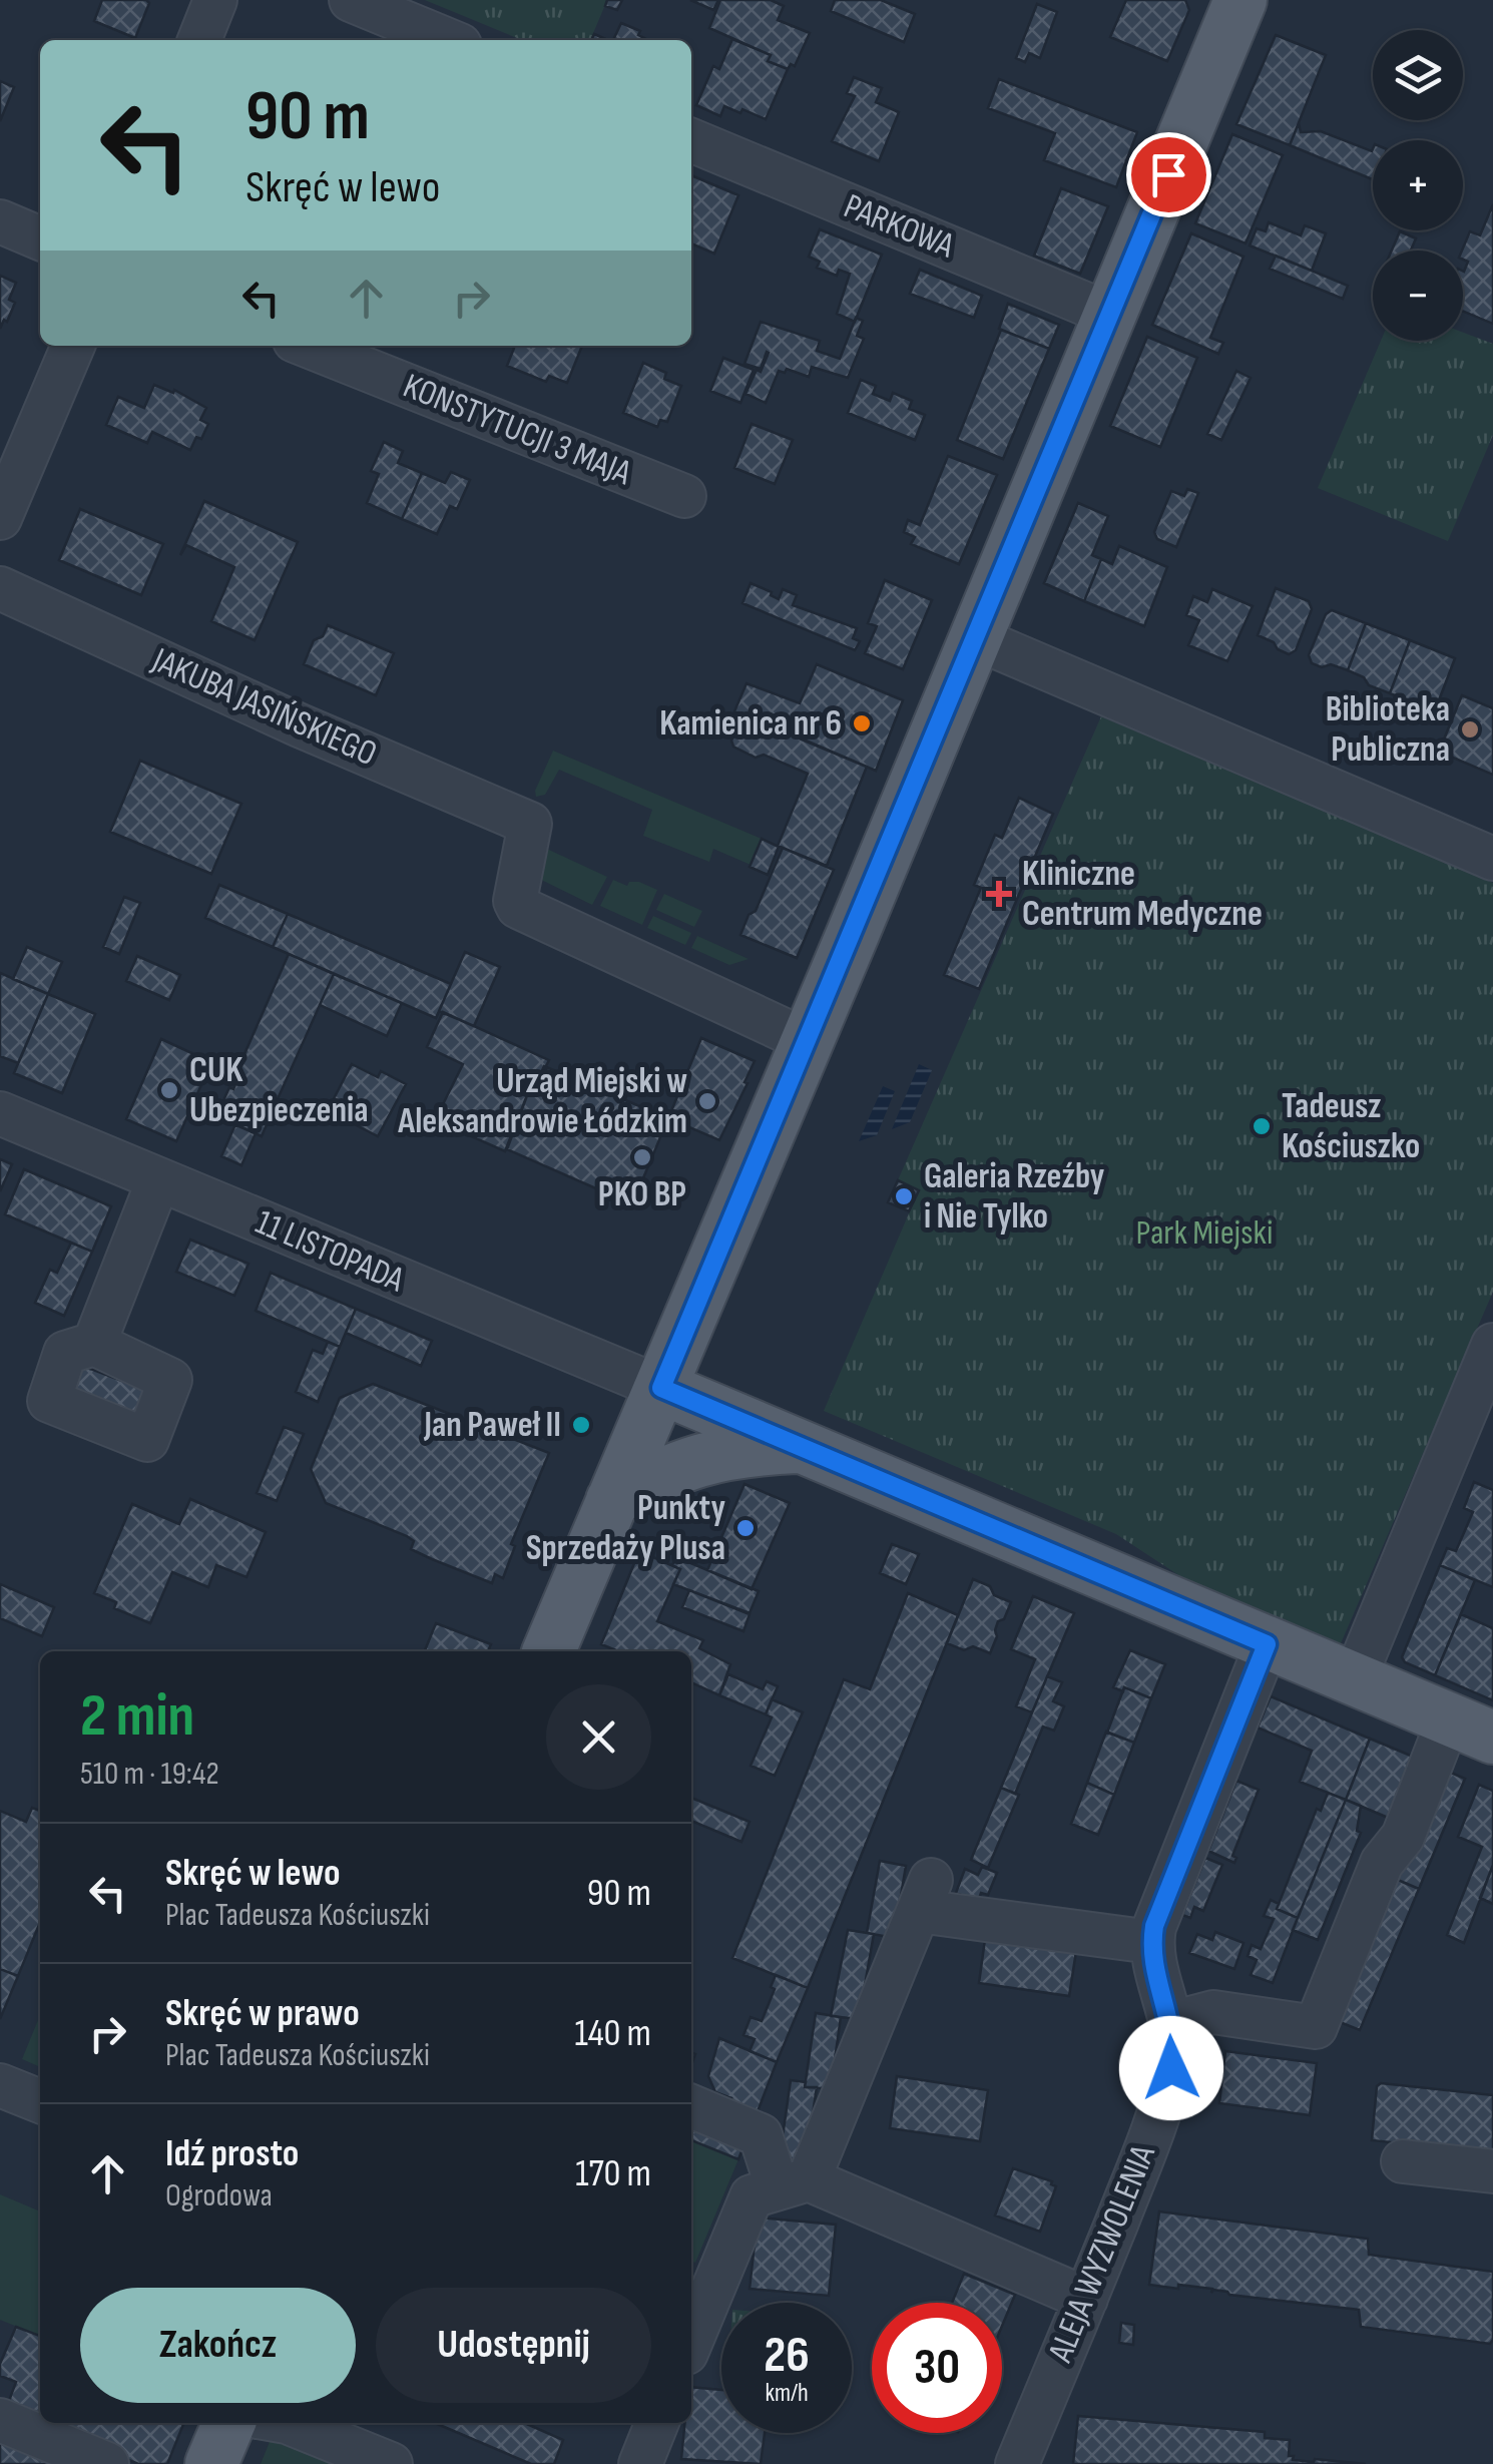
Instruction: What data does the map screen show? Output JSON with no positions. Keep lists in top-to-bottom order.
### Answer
{
  "streets": {
    "street": [
      "PARKOWA",
      "KONSTYTUCJI 3 MAJA",
      "JAKUBA JASIŃSKIEGO",
      "11 LISTOPADA",
      "ALEJA WYZWOLENIA"
    ]
  },
  "parks": ["Park Miejski"],
  "places": {
    "other": [
      "Kamienica nr 6",
      "Biblioteka Publiczna",
      "CUK Ubezpieczenia",
      "Urząd Miejski w Aleksandrowie Łódzkim",
      "Tadeusz Kościuszko",
      "PKO BP",
      "Galeria Rzeźby i Nie Tylko",
      "Jan Paweł II",
      "Punkty Sprzedaży Plusa"
    ],
    "health": ["Kliniczne Centrum Medyczne"]
  },
  "page": {
    "map_buttons": ["+", "−"],
    "turn": ["90 m", "Skręć w lewo"],
    "heading": ["2 min", "510 m · 19:42"],
    "list": [
      {
        "name": "Skręć w lewo",
        "note": "Plac Tadeusza Kościuszki",
        "value": "90 m"
      },
      {
        "name": "Skręć w prawo",
        "note": "Plac Tadeusza Kościuszki",
        "value": "140 m"
      },
      {
        "name": "Idź prosto",
        "note": "Ogrodowa",
        "value": "170 m"
      }
    ],
    "buttons": ["Zakończ", "Udostępnij"],
    "speed": "26 km/h",
    "limit": "30"
  }
}
